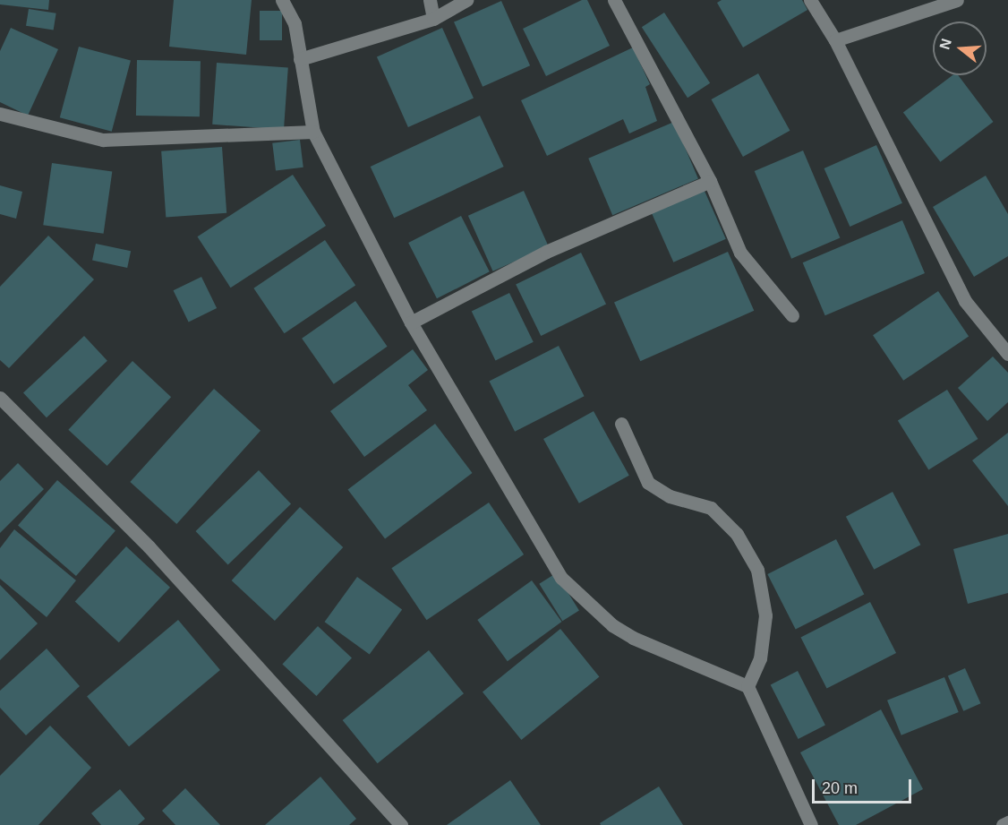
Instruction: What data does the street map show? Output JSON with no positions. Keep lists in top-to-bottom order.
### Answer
{
  "scale_bar": "20 m",
  "north": "left"
}
